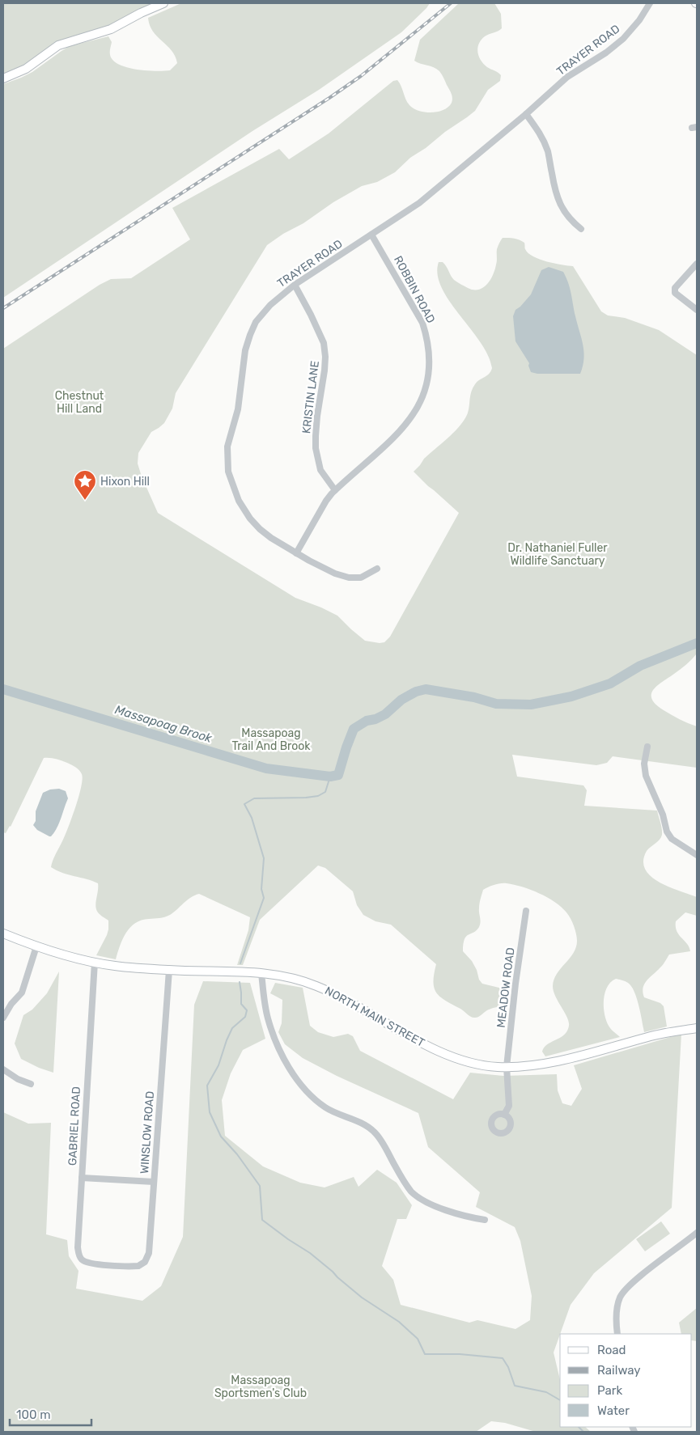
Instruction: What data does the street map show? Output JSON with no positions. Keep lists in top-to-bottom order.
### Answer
{
  "streets": {
    "main road": ["NORTH MAIN STREET"],
    "street": [
      "TRAYER ROAD",
      "ROBBIN ROAD",
      "KRISTIN LANE",
      "MEADOW ROAD",
      "GABRIEL ROAD",
      "WINSLOW ROAD"
    ]
  },
  "crossings": [
    ["TRAYER ROAD", "ROBBIN ROAD"],
    ["TRAYER ROAD", "KRISTIN LANE"],
    ["ROBBIN ROAD", "KRISTIN LANE"],
    ["MEADOW ROAD", "NORTH MAIN STREET"],
    ["NORTH MAIN STREET", "GABRIEL ROAD"],
    ["NORTH MAIN STREET", "WINSLOW ROAD"],
    ["GABRIEL ROAD", "WINSLOW ROAD"]
  ],
  "water": ["Massapoag Brook"],
  "parks": [
    "Chestnut Hill Land",
    "Dr. Nathaniel Fuller Wildlife Sanctuary",
    "Massapoag Trail And Brook",
    "Massapoag Sportsmen's Club"
  ],
  "places": {
    "place": ["Hixon Hill"]
  },
  "legend": [
    "Road",
    "Railway",
    "Park",
    "Water"
  ],
  "scale_bar": "100 m"
}
